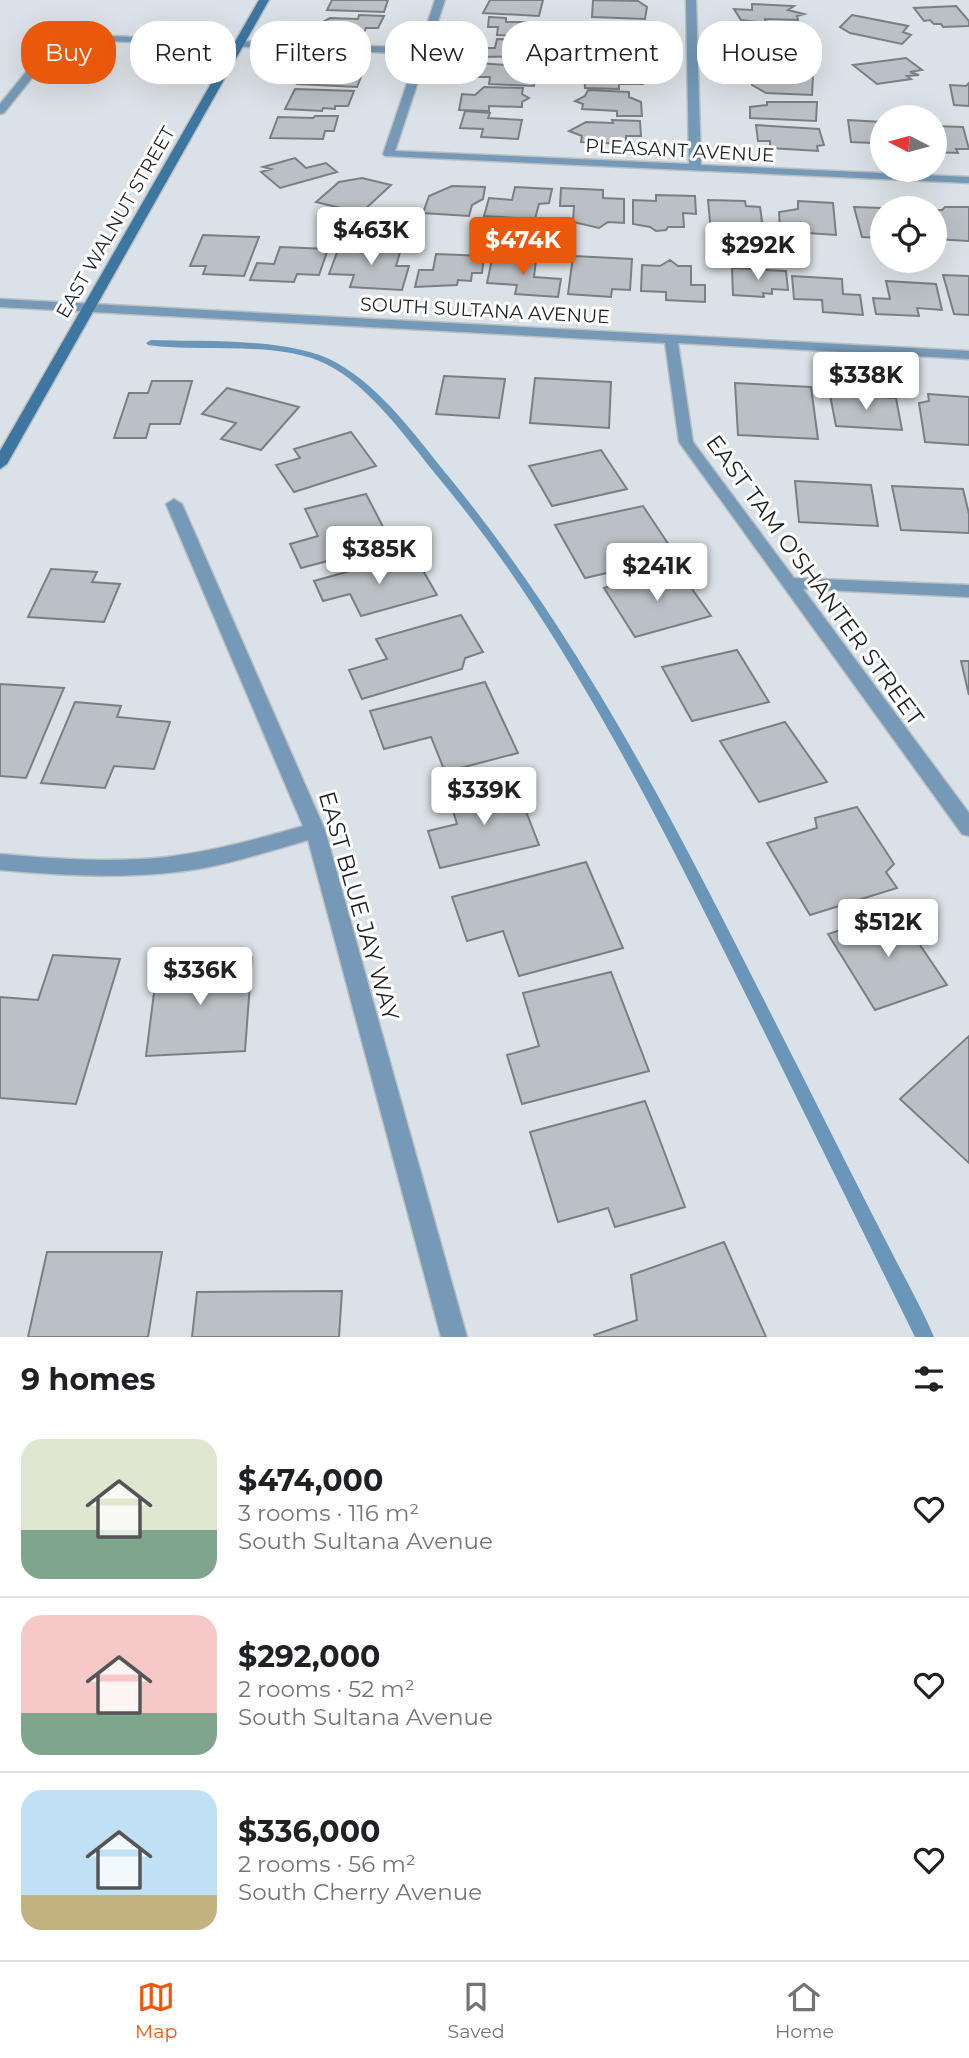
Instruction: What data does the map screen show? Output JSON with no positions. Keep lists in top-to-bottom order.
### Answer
{
  "streets": {
    "street": [
      "PLEASANT AVENUE",
      "EAST WALNUT STREET",
      "SOUTH SULTANA AVENUE",
      "EAST TAM O'SHANTER STREET",
      "EAST BLUE JAY WAY"
    ]
  },
  "crossings": [
    ["EAST WALNUT STREET", "SOUTH SULTANA AVENUE"],
    ["SOUTH SULTANA AVENUE", "EAST TAM O'SHANTER STREET"]
  ],
  "north": "left",
  "page": {
    "chip": [
      "Buy",
      "Rent",
      "Filters",
      "New",
      "Apartment",
      "House"
    ],
    "price": [
      "$463K",
      "$474K",
      "$292K",
      "$338K",
      "$385K",
      "$241K",
      "$339K",
      "$512K",
      "$336K"
    ],
    "heading": "9 homes",
    "list": [
      {
        "name": "$474,000",
        "note": "3 rooms · 116 m² · South Sultana Avenue"
      },
      {
        "name": "$292,000",
        "note": "2 rooms · 52 m² · South Sultana Avenue"
      },
      {
        "name": "$336,000",
        "note": "2 rooms · 56 m² · South Cherry Avenue"
      }
    ],
    "tabs": ["Map", "Saved", "Home"]
  }
}
